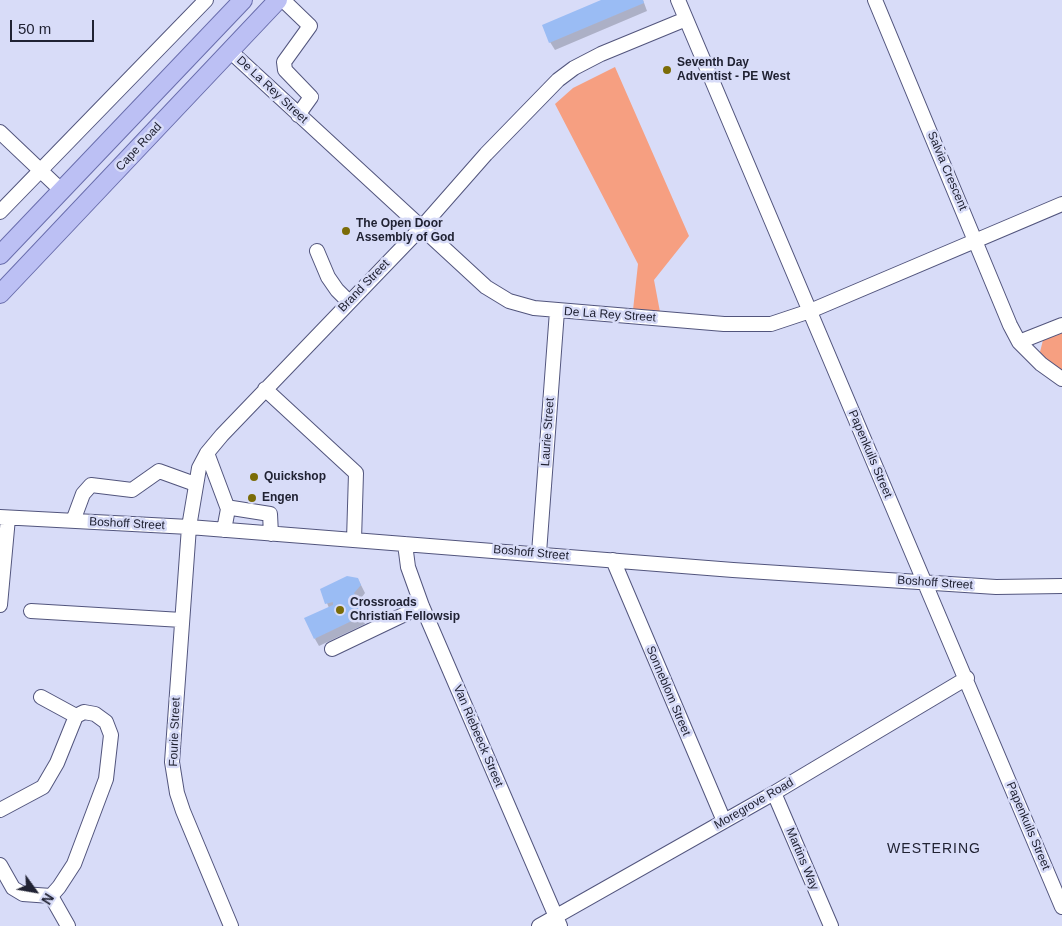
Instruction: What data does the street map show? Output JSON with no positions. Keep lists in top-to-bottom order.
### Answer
{
  "streets": {
    "main road": ["Cape Road"],
    "street": [
      "De La Rey Street",
      "Salvia Crescent",
      "Brand Street",
      "Laurie Street",
      "Papenkuils Street",
      "Boshoff Street",
      "Sonneblom Street",
      "Fourie Street",
      "Van Riebeeck Street",
      "Moregrove Road",
      "Martins Way"
    ]
  },
  "crossings": [
    ["De La Rey Street", "Cape Road"],
    ["De La Rey Street", "Salvia Crescent"],
    ["De La Rey Street", "Brand Street"],
    ["De La Rey Street", "Laurie Street"],
    ["De La Rey Street", "Papenkuils Street"],
    ["Brand Street", "Papenkuils Street"],
    ["Brand Street", "Boshoff Street"],
    ["Brand Street", "Fourie Street"],
    ["Laurie Street", "Boshoff Street"],
    ["Papenkuils Street", "Boshoff Street"],
    ["Papenkuils Street", "Moregrove Road"],
    ["Boshoff Street", "Sonneblom Street"],
    ["Boshoff Street", "Fourie Street"],
    ["Boshoff Street", "Van Riebeeck Street"],
    ["Sonneblom Street", "Moregrove Road"],
    ["Van Riebeeck Street", "Moregrove Road"],
    ["Moregrove Road", "Martins Way"]
  ],
  "districts": ["WESTERING"],
  "places": [
    "Seventh Day Adventist - PE West",
    "The Open Door Assembly of God",
    "Quickshop",
    "Engen",
    "Crossroads Christian Fellowsip"
  ],
  "scale_bar": "50 m",
  "north": "bottom right"
}
